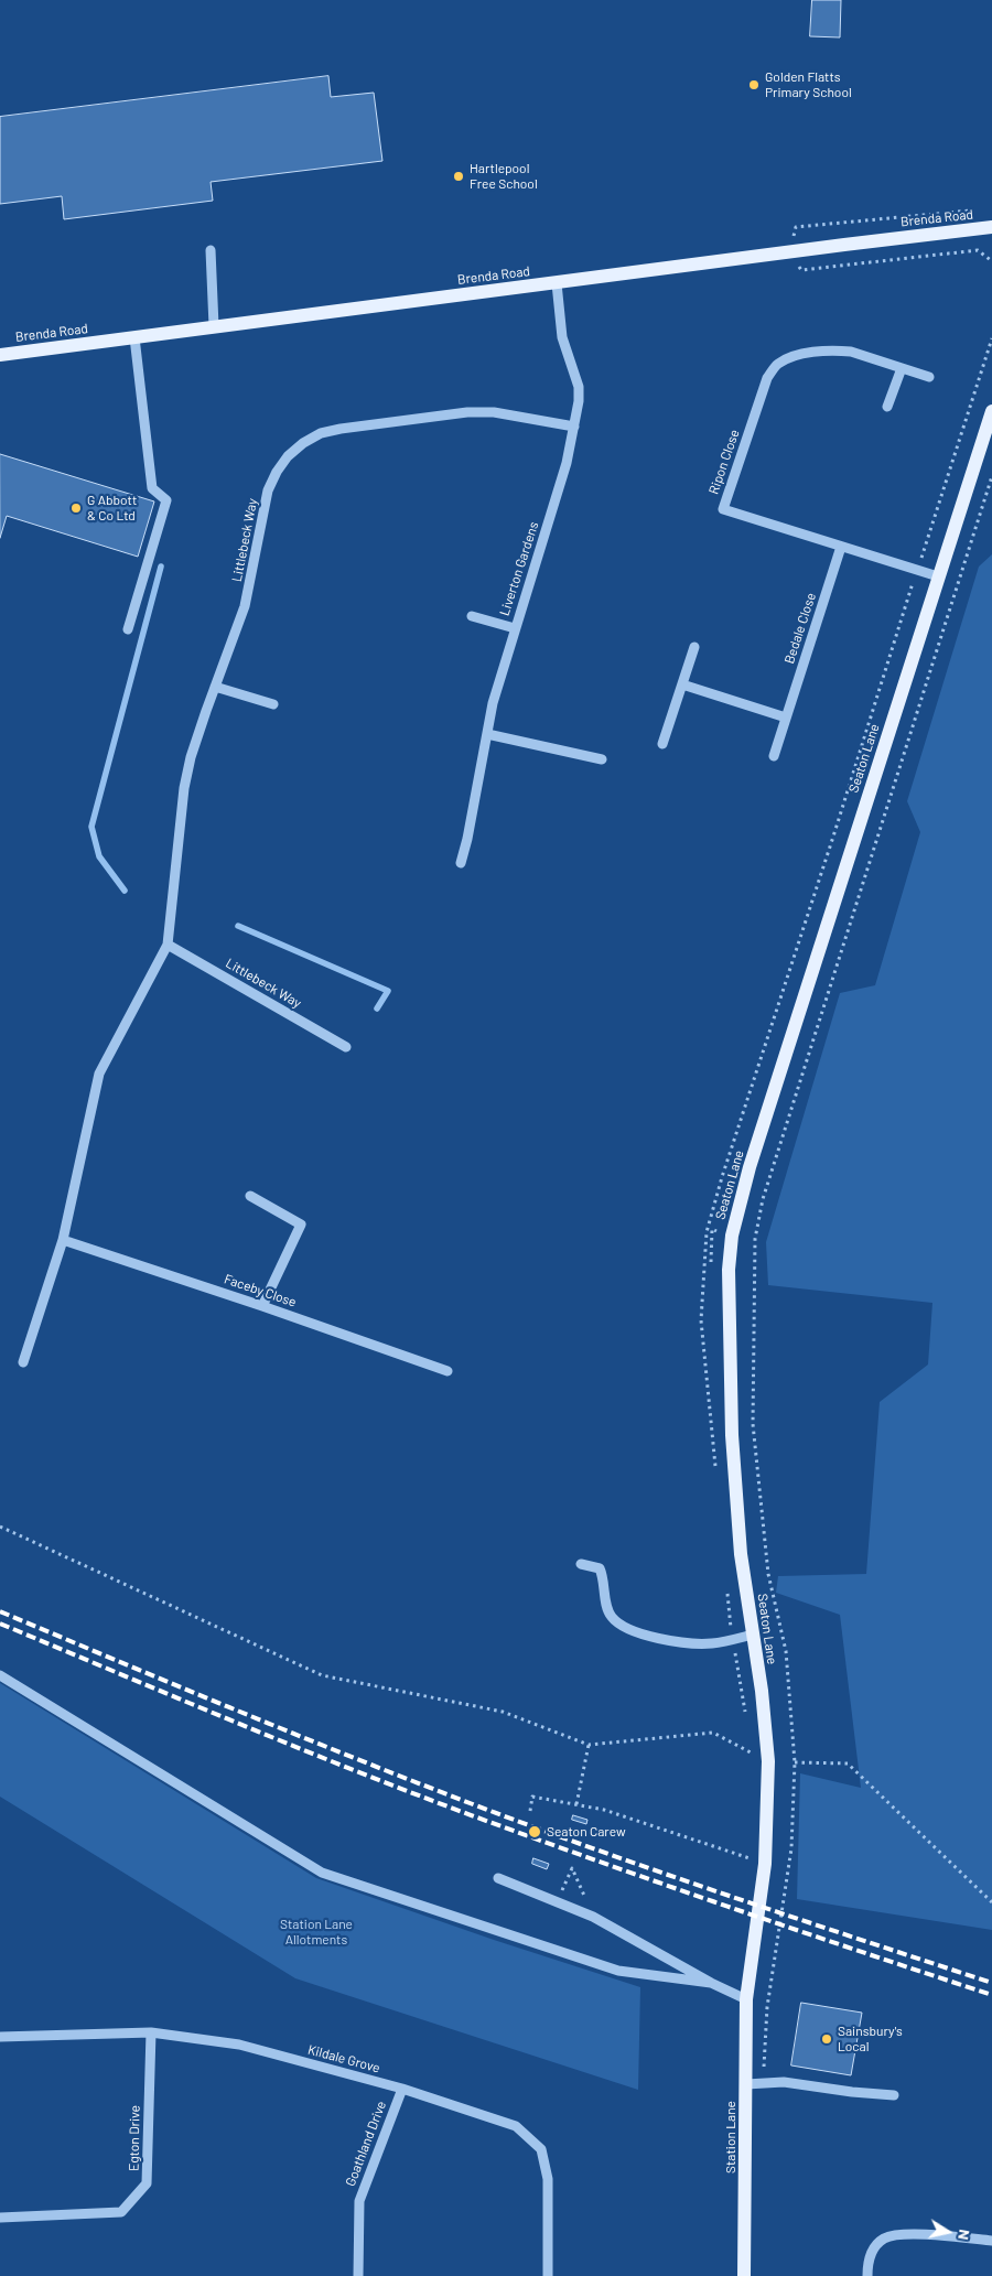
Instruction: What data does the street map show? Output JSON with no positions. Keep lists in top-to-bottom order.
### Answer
{
  "streets": {
    "main road": ["Brenda Road", "Seaton Lane", "Station Lane"],
    "street": [
      "Ripon Close",
      "Littlebeck Way",
      "Liverton Gardens",
      "Bedale Close",
      "Faceby Close",
      "Kildale Grove",
      "Egton Drive",
      "Goathland Drive"
    ]
  },
  "crossings": [
    ["Brenda Road", "Liverton Gardens"],
    ["Ripon Close", "Bedale Close"],
    ["Ripon Close", "Seaton Lane"],
    ["Littlebeck Way", "Liverton Gardens"],
    ["Seaton Lane", "Station Lane"],
    ["Kildale Grove", "Egton Drive"],
    ["Kildale Grove", "Goathland Drive"]
  ],
  "parks": ["Station Lane Allotments"],
  "places": [
    "Golden Flatts Primary School",
    "Hartlepool Free School",
    "G Abbott & Co Ltd",
    "Seaton Carew",
    "Sainsbury's Local"
  ],
  "north": "right"
}
